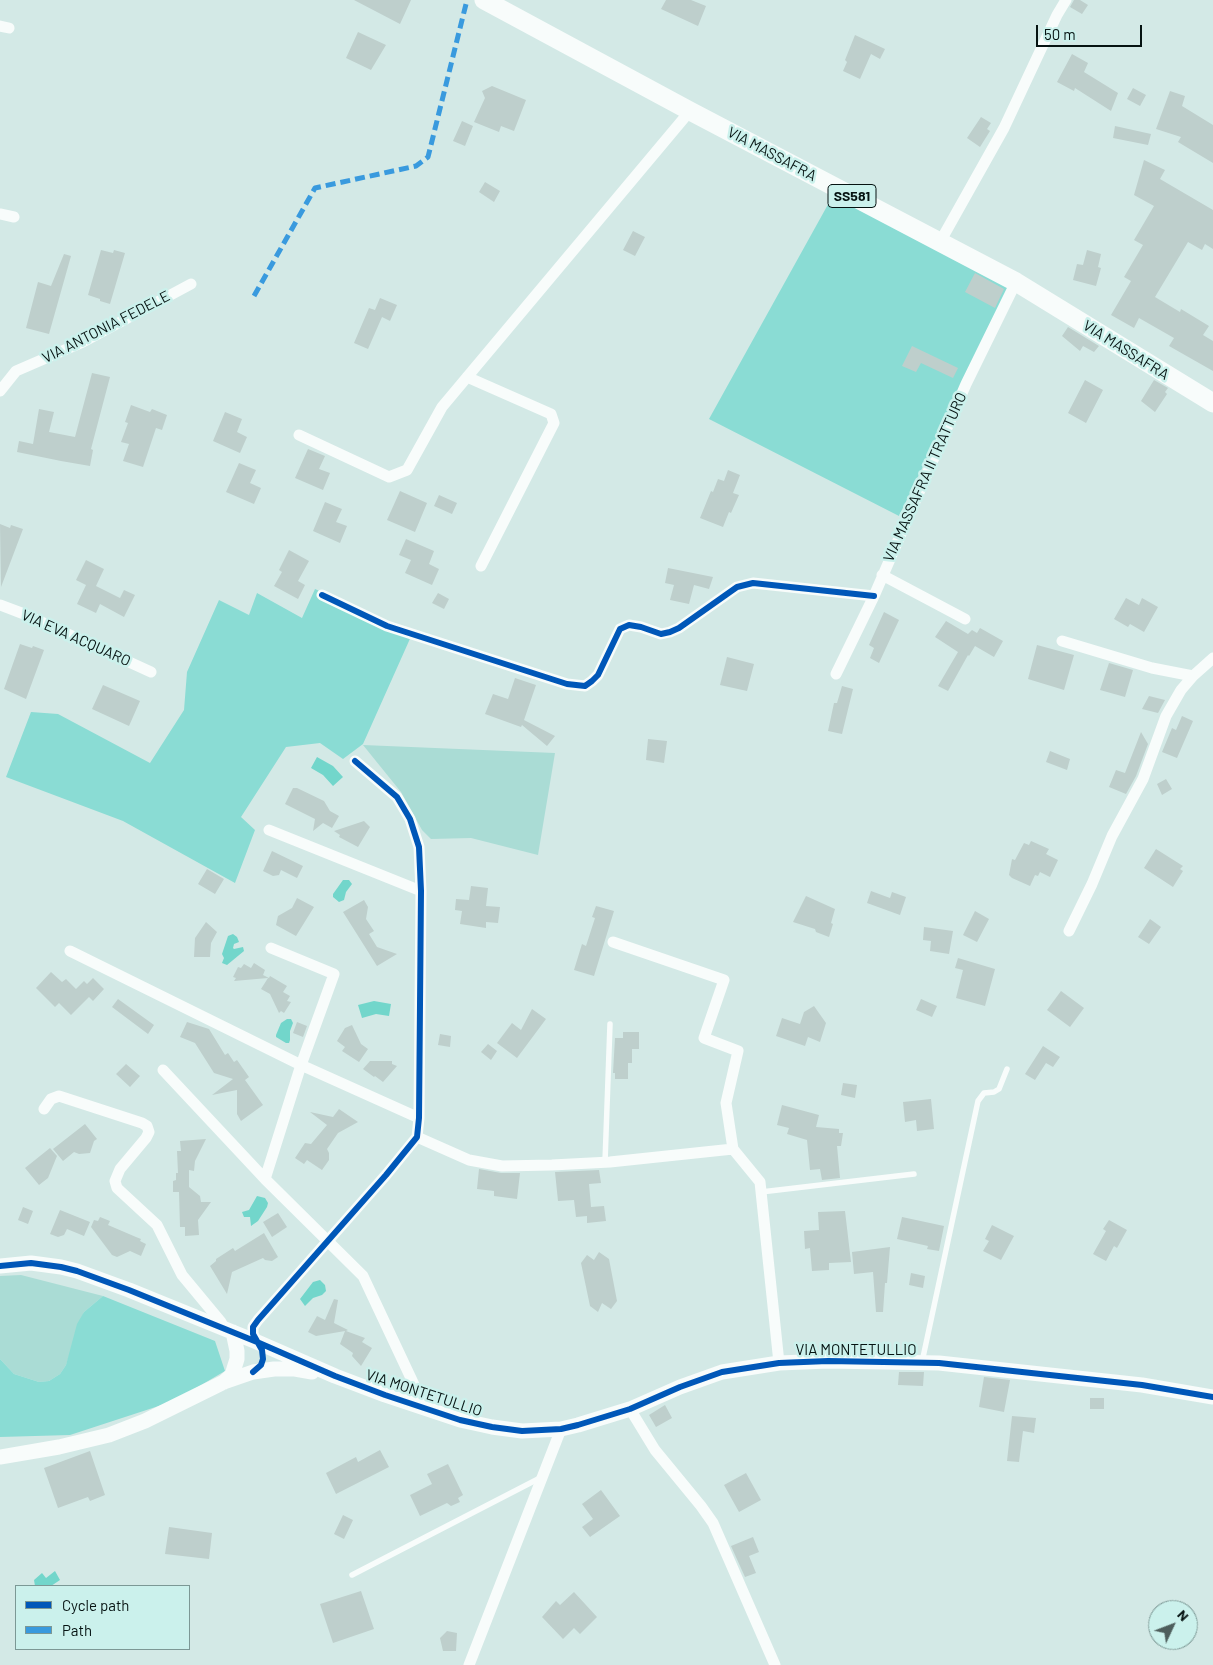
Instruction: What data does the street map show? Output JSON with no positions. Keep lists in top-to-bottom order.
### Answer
{
  "streets": {
    "main road": ["VIA MASSAFRA", "SS581"],
    "street": [
      "VIA ANTONIA FEDELE",
      "VIA MASSAFRA II TRATTURO",
      "VIA EVA ACQUARO",
      "VIA MONTETULLIO"
    ]
  },
  "crossings": [
    ["VIA MASSAFRA", "VIA MASSAFRA II TRATTURO"]
  ],
  "legend": ["Cycle path", "Path"],
  "scale_bar": "50 m",
  "north": "top right"
}
